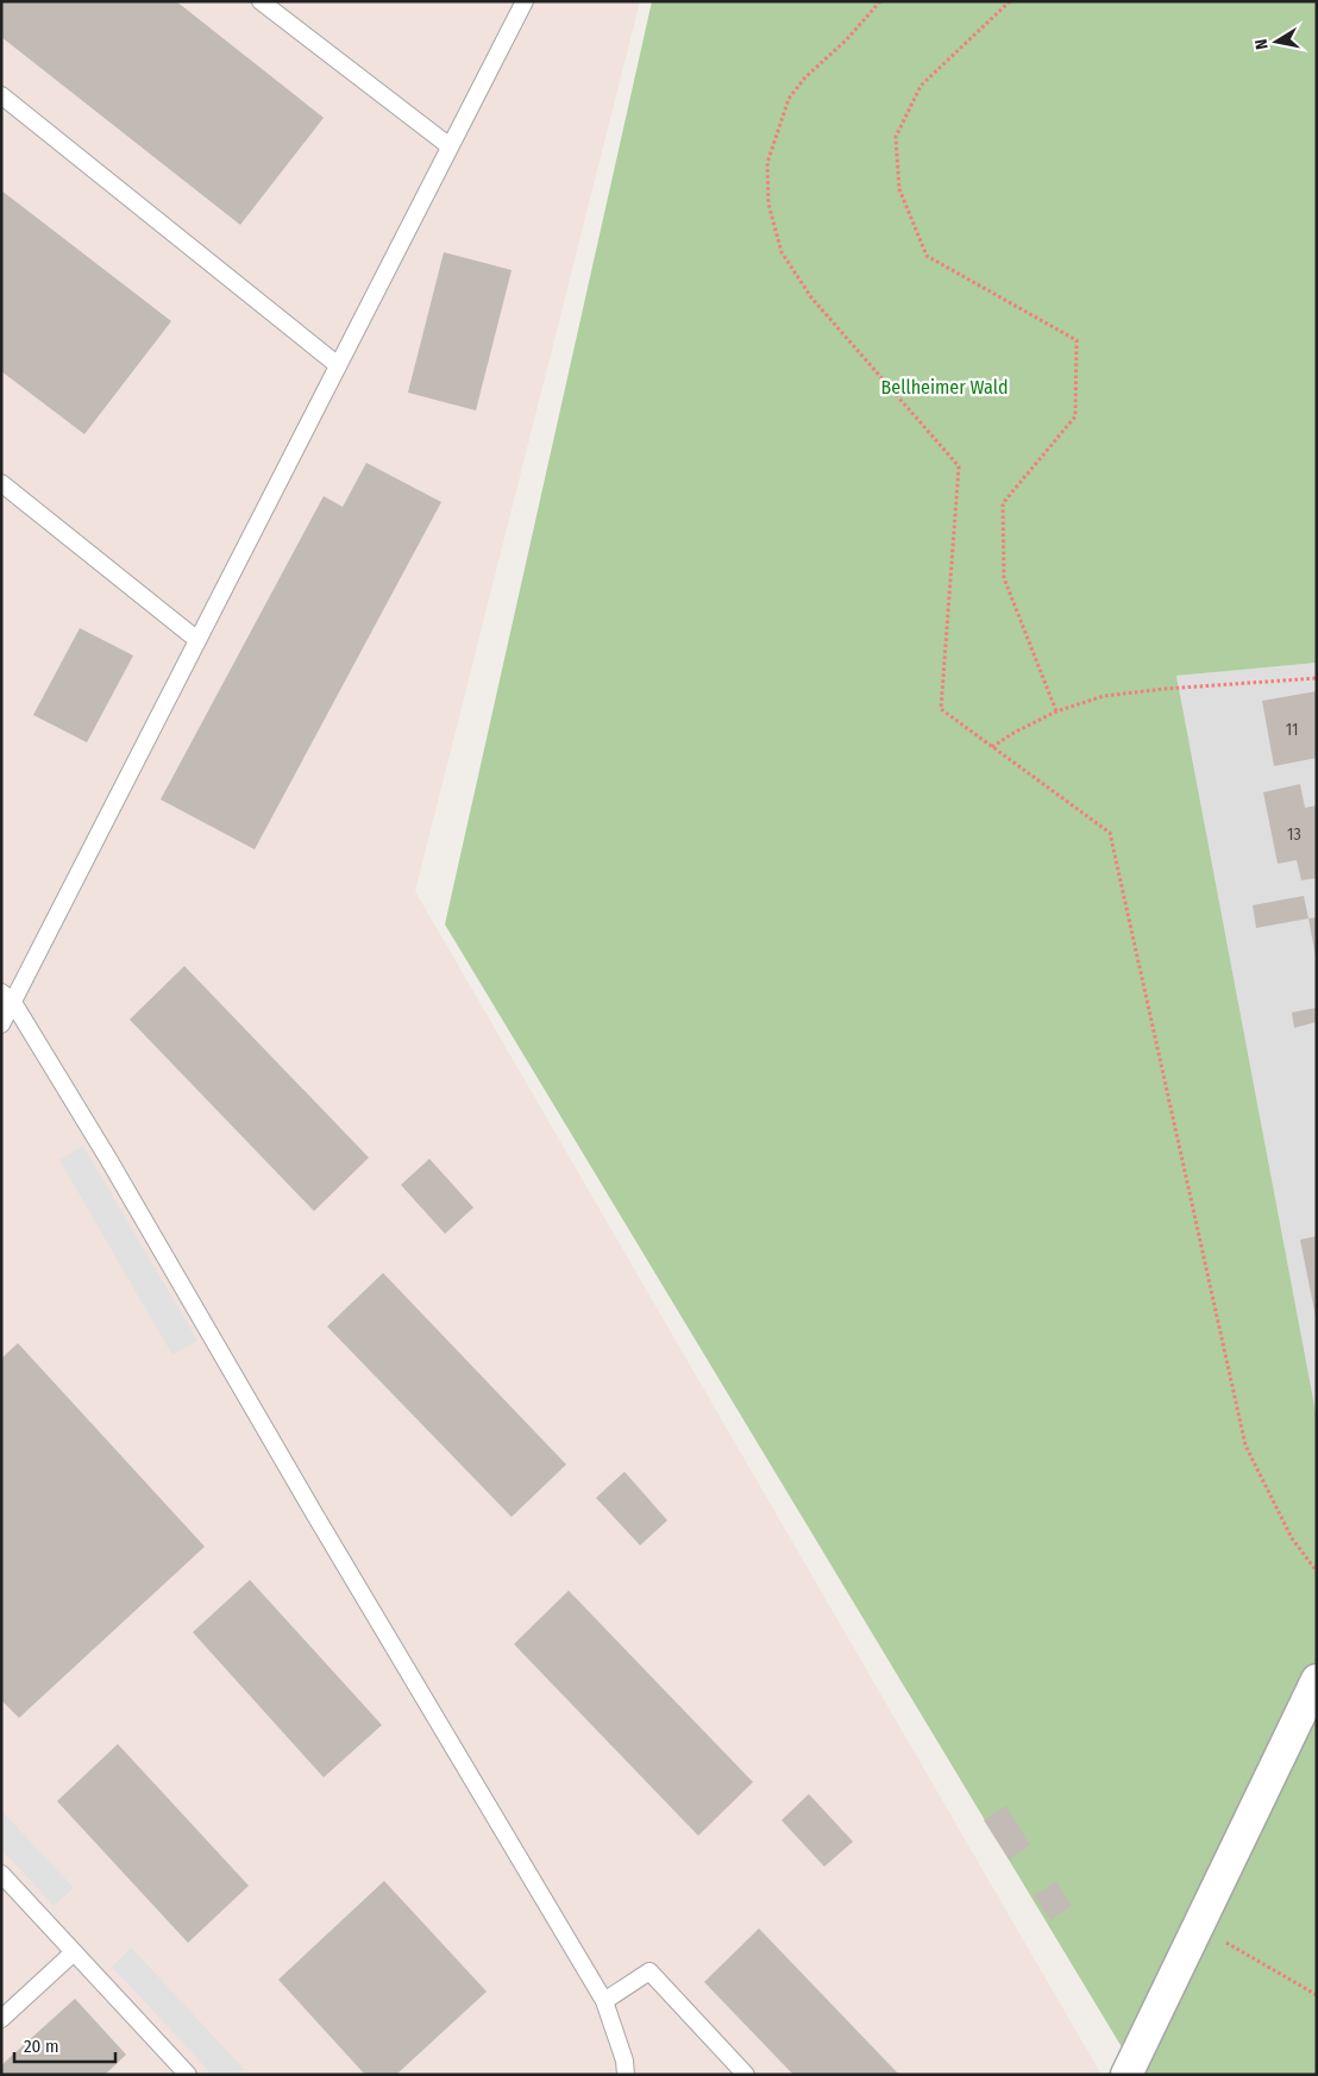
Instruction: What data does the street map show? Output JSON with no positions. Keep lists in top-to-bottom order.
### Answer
{
  "parks": ["Bellheimer Wald"],
  "house_numbers": ["11", "13"],
  "scale_bar": "20 m",
  "north": "left"
}
